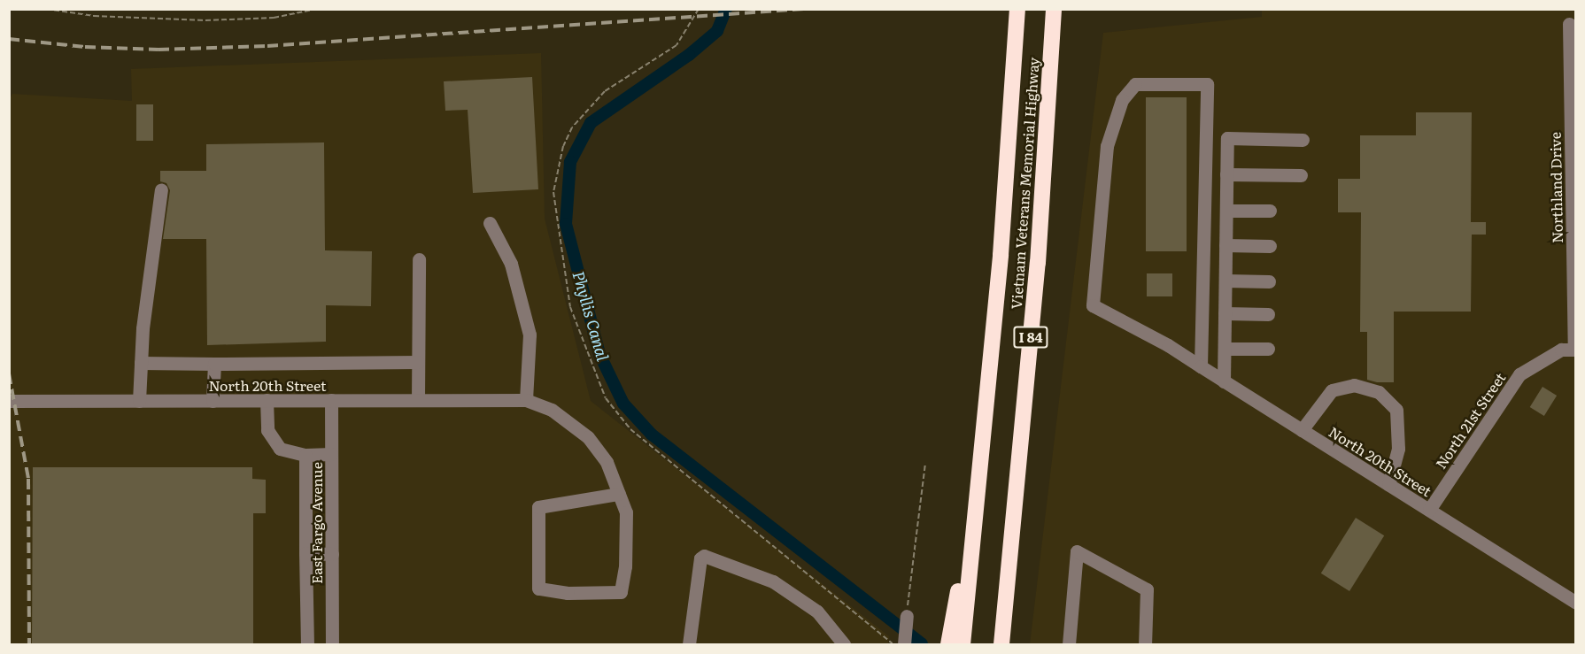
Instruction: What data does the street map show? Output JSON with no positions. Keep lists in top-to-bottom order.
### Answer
{
  "streets": {
    "highway": ["Vietnam Veterans Memorial Highway", "I 84"],
    "street": [
      "Northland Drive",
      "North 20th Street",
      "North 21st Street",
      "East Fargo Avenue"
    ]
  },
  "crossings": [
    ["Vietnam Veterans Memorial Highway", "I 84"],
    ["Northland Drive", "North 21st Street"],
    ["North 20th Street", "North 21st Street"],
    ["North 20th Street", "East Fargo Avenue"]
  ],
  "water": ["Phyllis Canal"]
}
